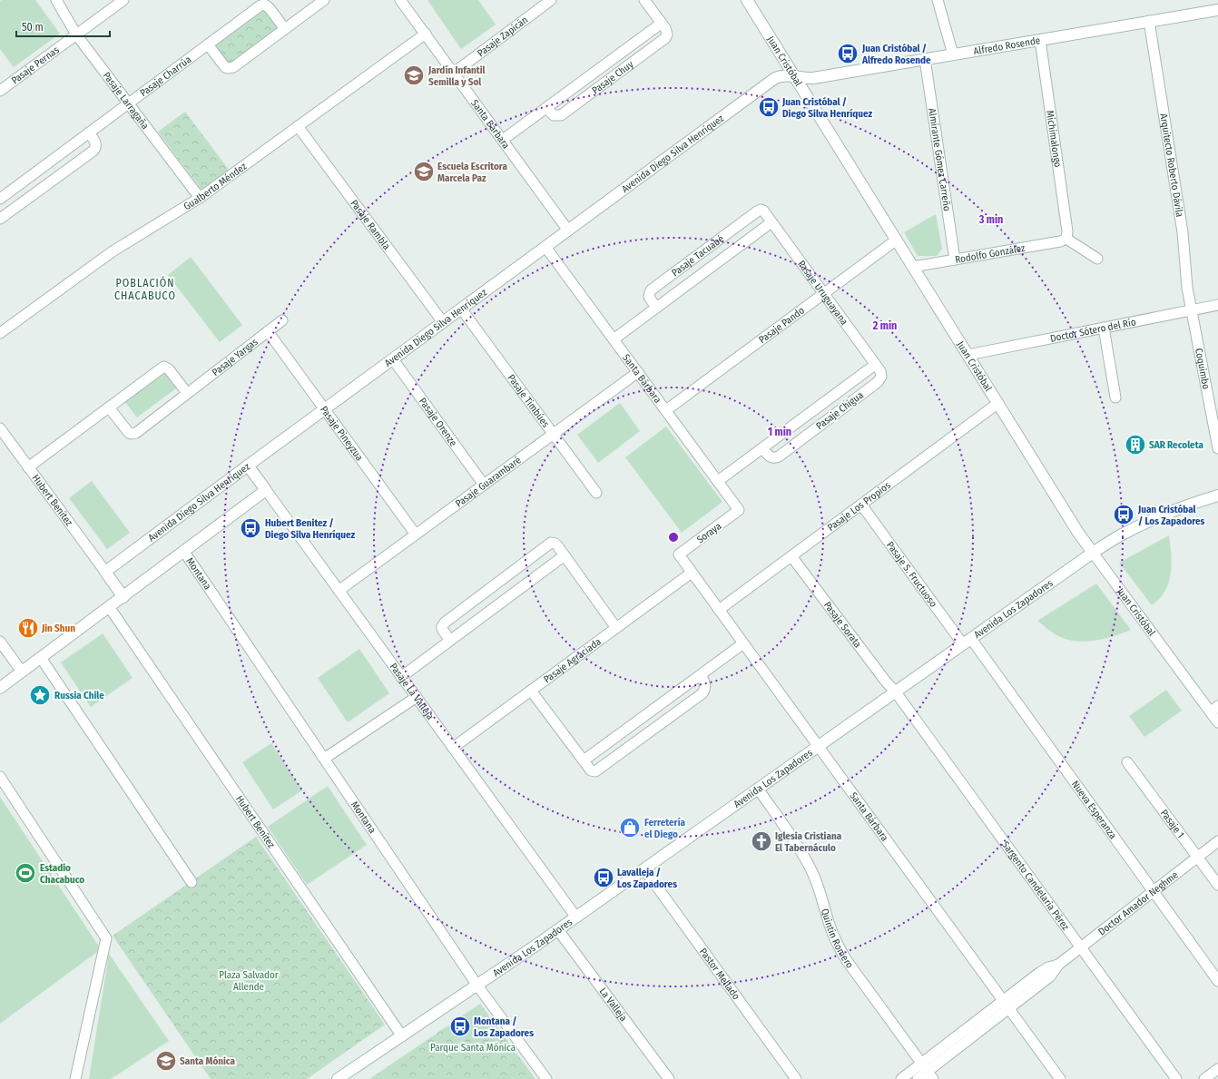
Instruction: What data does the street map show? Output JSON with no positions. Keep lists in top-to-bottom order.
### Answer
{
  "streets": {
    "street": [
      "Pasaje Zapicán",
      "Alfredo Rosende",
      "Juan Cristóbal",
      "Pasaje Pernas",
      "Pasaje Charrúa",
      "Pasaje Chuy",
      "Pasaje Larragaña",
      "Santa Bárbara",
      "Michimalongo",
      "Avenida Diego Silva Henríquez",
      "Almirante Gómez Carreño",
      "Arquitecto Roberto Dávila",
      "Gualberto Méndez",
      "Pasaje Rambla",
      "Rodolfo González",
      "Pasaje Tacuabé",
      "Pasaje Uruguayana",
      "Pasaje Pando",
      "Doctor Sótero del Río",
      "Pasaje Yargas",
      "Coquimbo",
      "Pasaje Timbúes",
      "Pasaje Chigua",
      "Pasaje Orenze",
      "Pasaje Pineyzua",
      "Pasaje Guarambaré",
      "Hubert Benítez",
      "Pasaje Los Propios",
      "Soraya",
      "Montana",
      "Pasaje S. Fructuoso",
      "Avenida Los Zapadores",
      "Pasaje Sorata",
      "Pasaje Agraciada",
      "Pasaje La Valleja",
      "Nueva Esperanza",
      "Pasaje 1",
      "Sargento Candelaria Pérez",
      "Doctor Amador Neghme",
      "Quintín Romero",
      "Pastor Mellado",
      "La Valleja"
    ]
  },
  "crossings": [
    ["Pasaje Zapicán", "Santa Bárbara"],
    ["Alfredo Rosende", "Juan Cristóbal"],
    ["Alfredo Rosende", "Michimalongo"],
    ["Alfredo Rosende", "Avenida Diego Silva Henríquez"],
    ["Alfredo Rosende", "Almirante Gómez Carreño"],
    ["Alfredo Rosende", "Arquitecto Roberto Dávila"],
    ["Juan Cristóbal", "Avenida Diego Silva Henríquez"],
    ["Juan Cristóbal", "Rodolfo González"],
    ["Juan Cristóbal", "Pasaje Pando"],
    ["Juan Cristóbal", "Doctor Sótero del Río"],
    ["Juan Cristóbal", "Pasaje Los Propios"],
    ["Juan Cristóbal", "Avenida Los Zapadores"],
    ["Pasaje Pernas", "Pasaje Larragaña"],
    ["Pasaje Charrúa", "Pasaje Larragaña"],
    ["Pasaje Chuy", "Santa Bárbara"],
    ["Pasaje Larragaña", "Gualberto Méndez"],
    ["Santa Bárbara", "Avenida Diego Silva Henríquez"],
    ["Santa Bárbara", "Gualberto Méndez"],
    ["Santa Bárbara", "Pasaje Tacuabé"],
    ["Santa Bárbara", "Pasaje Pando"],
    ["Santa Bárbara", "Pasaje Chigua"],
    ["Santa Bárbara", "Pasaje Guarambaré"],
    ["Santa Bárbara", "Pasaje Los Propios"],
    ["Santa Bárbara", "Soraya"],
    ["Santa Bárbara", "Avenida Los Zapadores"],
    ["Santa Bárbara", "Pasaje Agraciada"],
    ["Santa Bárbara", "Doctor Amador Neghme"],
    ["Michimalongo", "Rodolfo González"],
    ["Avenida Diego Silva Henríquez", "Pasaje Rambla"],
    ["Avenida Diego Silva Henríquez", "Pasaje Timbúes"],
    ["Avenida Diego Silva Henríquez", "Pasaje Orenze"],
    ["Avenida Diego Silva Henríquez", "Pasaje Pineyzua"],
    ["Avenida Diego Silva Henríquez", "Hubert Benítez"],
    ["Avenida Diego Silva Henríquez", "Pasaje La Valleja"],
    ["Almirante Gómez Carreño", "Rodolfo González"],
    ["Arquitecto Roberto Dávila", "Doctor Sótero del Río"],
    ["Arquitecto Roberto Dávila", "Coquimbo"],
    ["Gualberto Méndez", "Pasaje Rambla"],
    ["Pasaje Tacuabé", "Pasaje Uruguayana"],
    ["Pasaje Uruguayana", "Pasaje Pando"],
    ["Pasaje Uruguayana", "Pasaje Chigua"],
    ["Doctor Sótero del Río", "Coquimbo"],
    ["Pasaje Yargas", "Pasaje Pineyzua"],
    ["Pasaje Timbúes", "Pasaje Guarambaré"],
    ["Pasaje Orenze", "Pasaje Guarambaré"],
    ["Pasaje Pineyzua", "Pasaje Guarambaré"],
    ["Pasaje Guarambaré", "Pasaje La Valleja"],
    ["Hubert Benítez", "Avenida Los Zapadores"],
    ["Pasaje Los Propios", "Pasaje S. Fructuoso"],
    ["Pasaje Los Propios", "Pasaje Sorata"],
    ["Montana", "Avenida Los Zapadores"],
    ["Pasaje S. Fructuoso", "Avenida Los Zapadores"],
    ["Pasaje S. Fructuoso", "Nueva Esperanza"],
    ["Avenida Los Zapadores", "Pasaje Sorata"],
    ["Avenida Los Zapadores", "Pasaje La Valleja"],
    ["Avenida Los Zapadores", "Nueva Esperanza"],
    ["Avenida Los Zapadores", "Sargento Candelaria Pérez"],
    ["Avenida Los Zapadores", "Quintín Romero"],
    ["Avenida Los Zapadores", "Pastor Mellado"],
    ["Avenida Los Zapadores", "La Valleja"],
    ["Pasaje Sorata", "Sargento Candelaria Pérez"],
    ["Pasaje Agraciada", "Pasaje La Valleja"],
    ["Nueva Esperanza", "Doctor Amador Neghme"],
    ["Pasaje 1", "Doctor Amador Neghme"],
    ["Sargento Candelaria Pérez", "Doctor Amador Neghme"],
    ["Doctor Amador Neghme", "Quintín Romero"]
  ],
  "districts": ["POBLACIÓN CHACABUCO"],
  "parks": ["Plaza Salvador Allende", "Parque Santa Mónica"],
  "places": {
    "bus stop": [
      "Juan Cristóbal / Alfredo Rosende",
      "Juan Cristóbal / Diego Silva Henríquez",
      "Juan Cristóbal / Los Zapadores",
      "Hubert Benitez / Diego Silva Henríquez",
      "Lavalleja / Los Zapadores",
      "Montana / Los Zapadores"
    ],
    "school or university": ["Jardín Infantil Semilla y Sol", "Escuela Escritora Marcela Paz", "Santa Mónica"],
    "building": ["SAR Recoleta"],
    "restaurant": ["Jin Shun"],
    "place": ["Russia Chile"],
    "shop": ["Ferretería el Diego"],
    "church": ["Iglesia Cristiana El Tabernáculo"],
    "sports": ["Estadio Chacabuco"]
  },
  "scale_bar": "50 m",
  "rings": ["3 min", "2 min", "1 min"]
}
